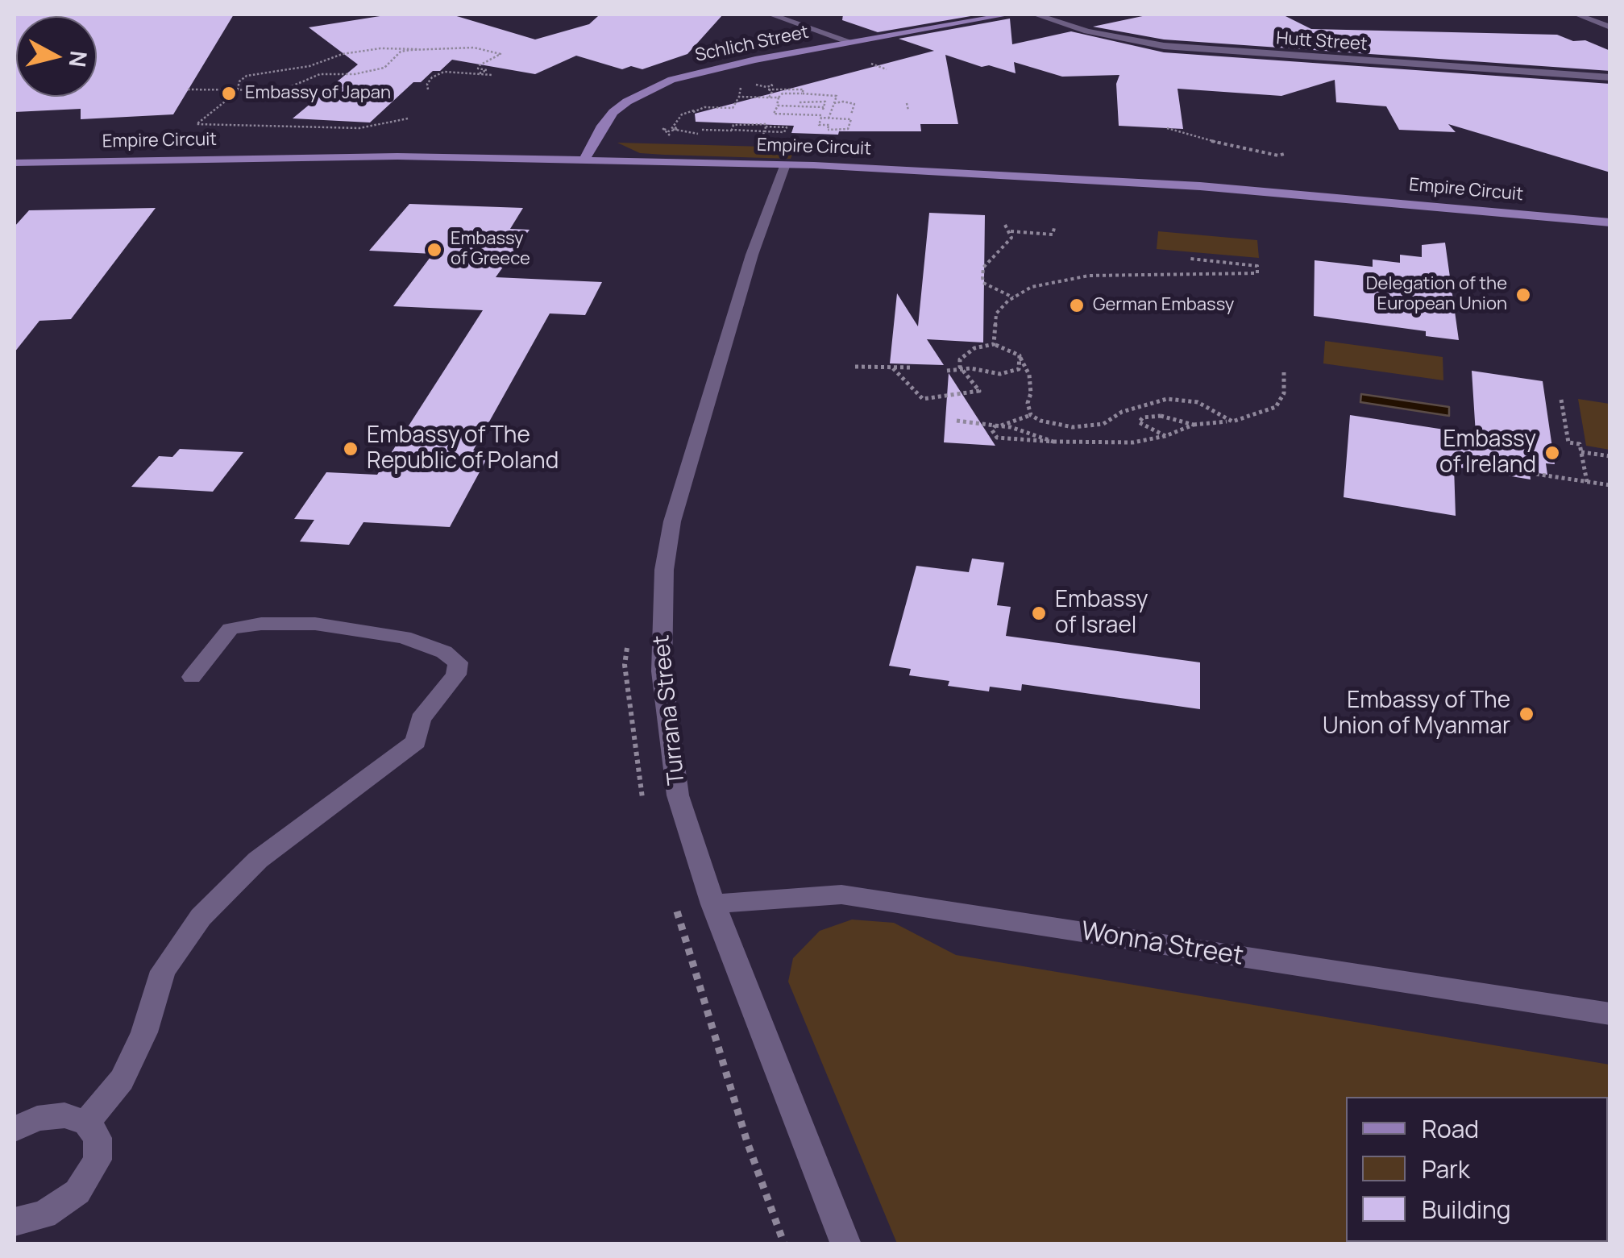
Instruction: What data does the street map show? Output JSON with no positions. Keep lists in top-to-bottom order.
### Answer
{
  "streets": {
    "street": [
      "Hutt Street",
      "Schlich Street",
      "Empire Circuit",
      "Turrana Street",
      "Wonna Street"
    ]
  },
  "crossings": [
    ["Schlich Street", "Empire Circuit"],
    ["Empire Circuit", "Turrana Street"],
    ["Turrana Street", "Wonna Street"]
  ],
  "places": [
    "Embassy of Japan",
    "Embassy of Greece",
    "Delegation of the European Union",
    "German Embassy",
    "Embassy of The Republic of Poland",
    "Embassy of Ireland",
    "Embassy of Israel",
    "Embassy of The Union of Myanmar"
  ],
  "legend": ["Road", "Park", "Building"],
  "north": "right"
}
